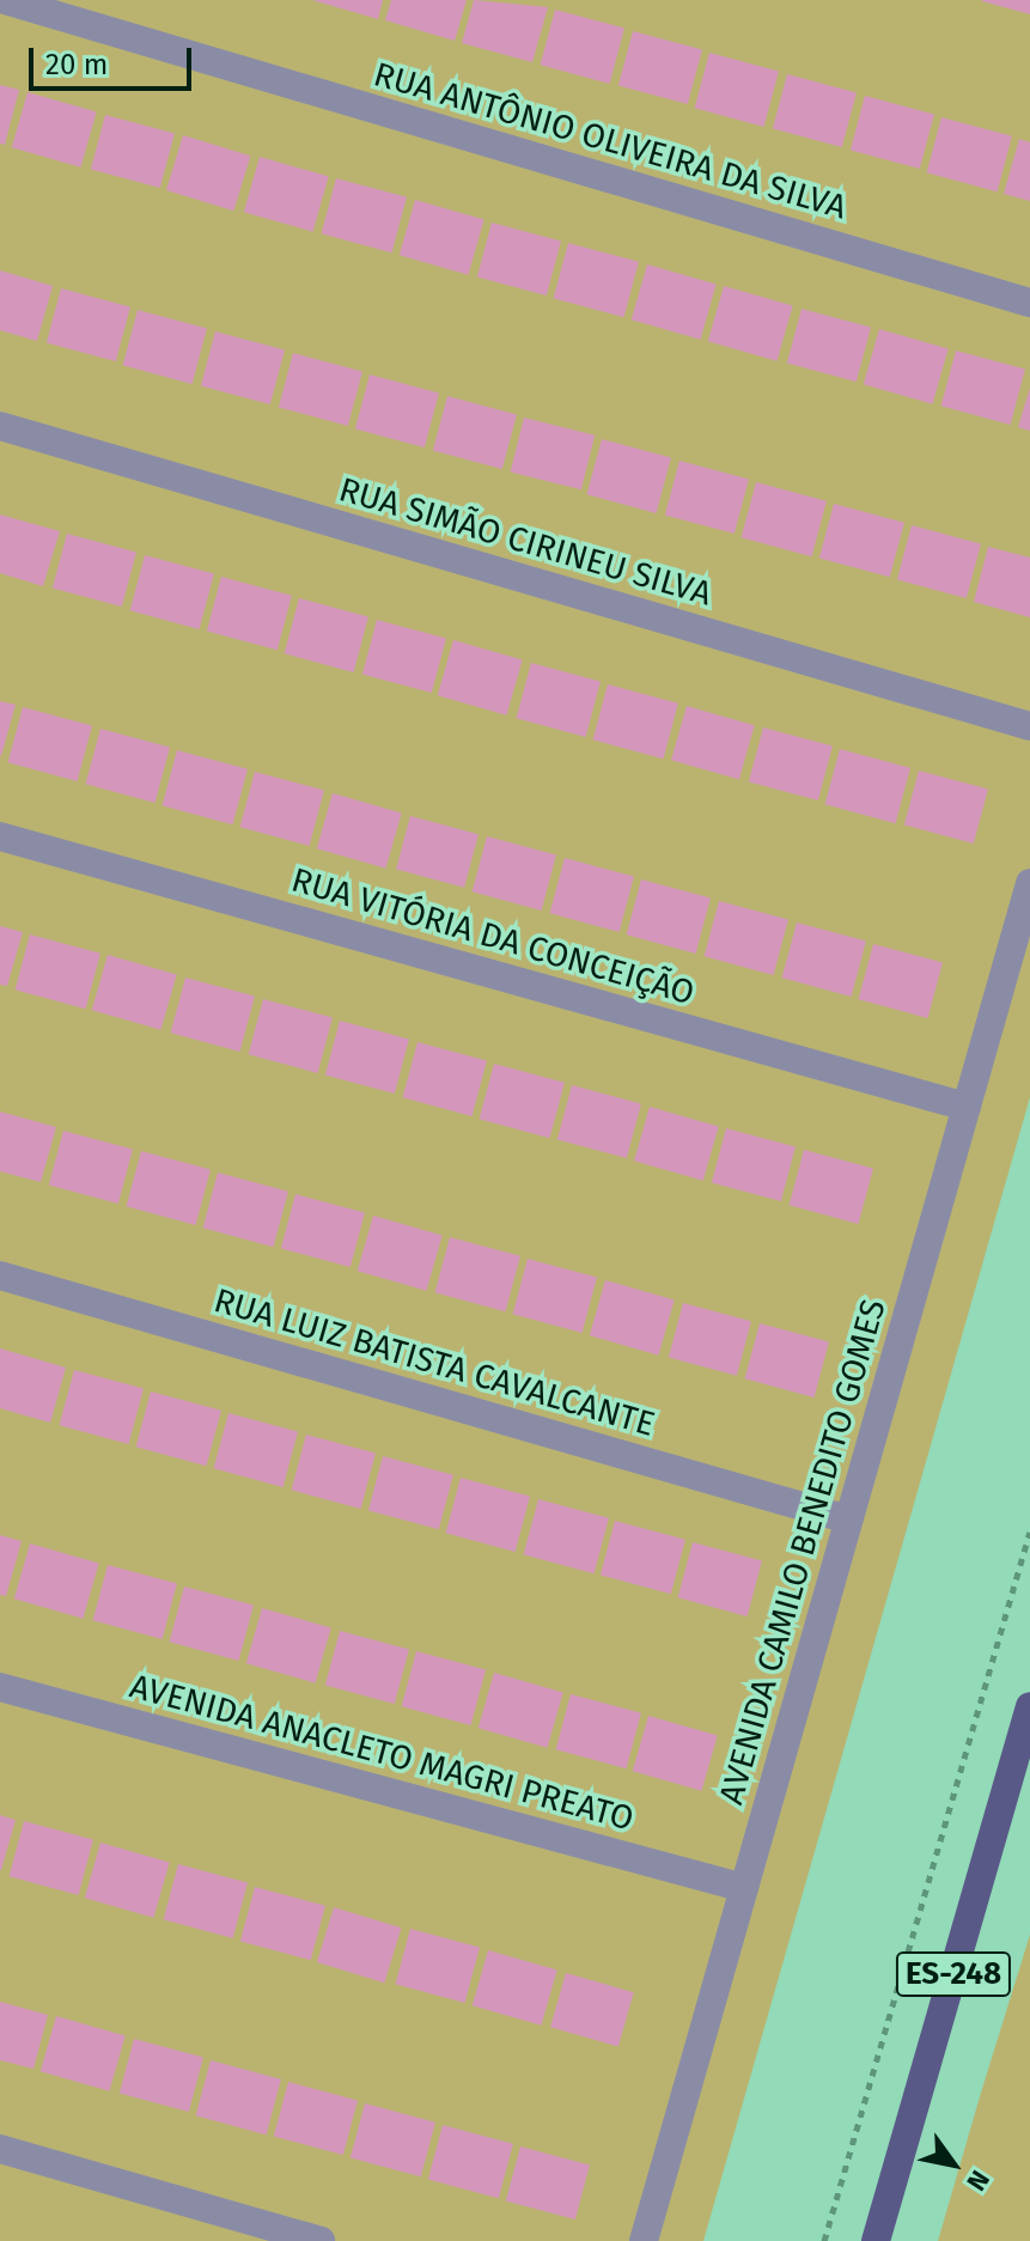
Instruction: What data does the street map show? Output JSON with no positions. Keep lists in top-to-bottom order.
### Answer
{
  "streets": {
    "main road": ["ES-248"],
    "street": [
      "RUA ANTÔNIO OLIVEIRA DA SILVA",
      "RUA SIMÃO CIRINEU SILVA",
      "RUA VITÓRIA DA CONCEIÇÃO",
      "RUA LUIZ BATISTA CAVALCANTE",
      "AVENIDA CAMILO BENEDITO GOMES",
      "AVENIDA ANACLETO MAGRI PREATO"
    ]
  },
  "crossings": [
    ["RUA VITÓRIA DA CONCEIÇÃO", "AVENIDA CAMILO BENEDITO GOMES"],
    ["RUA LUIZ BATISTA CAVALCANTE", "AVENIDA CAMILO BENEDITO GOMES"],
    ["AVENIDA CAMILO BENEDITO GOMES", "AVENIDA ANACLETO MAGRI PREATO"]
  ],
  "scale_bar": "20 m",
  "north": "bottom right"
}
